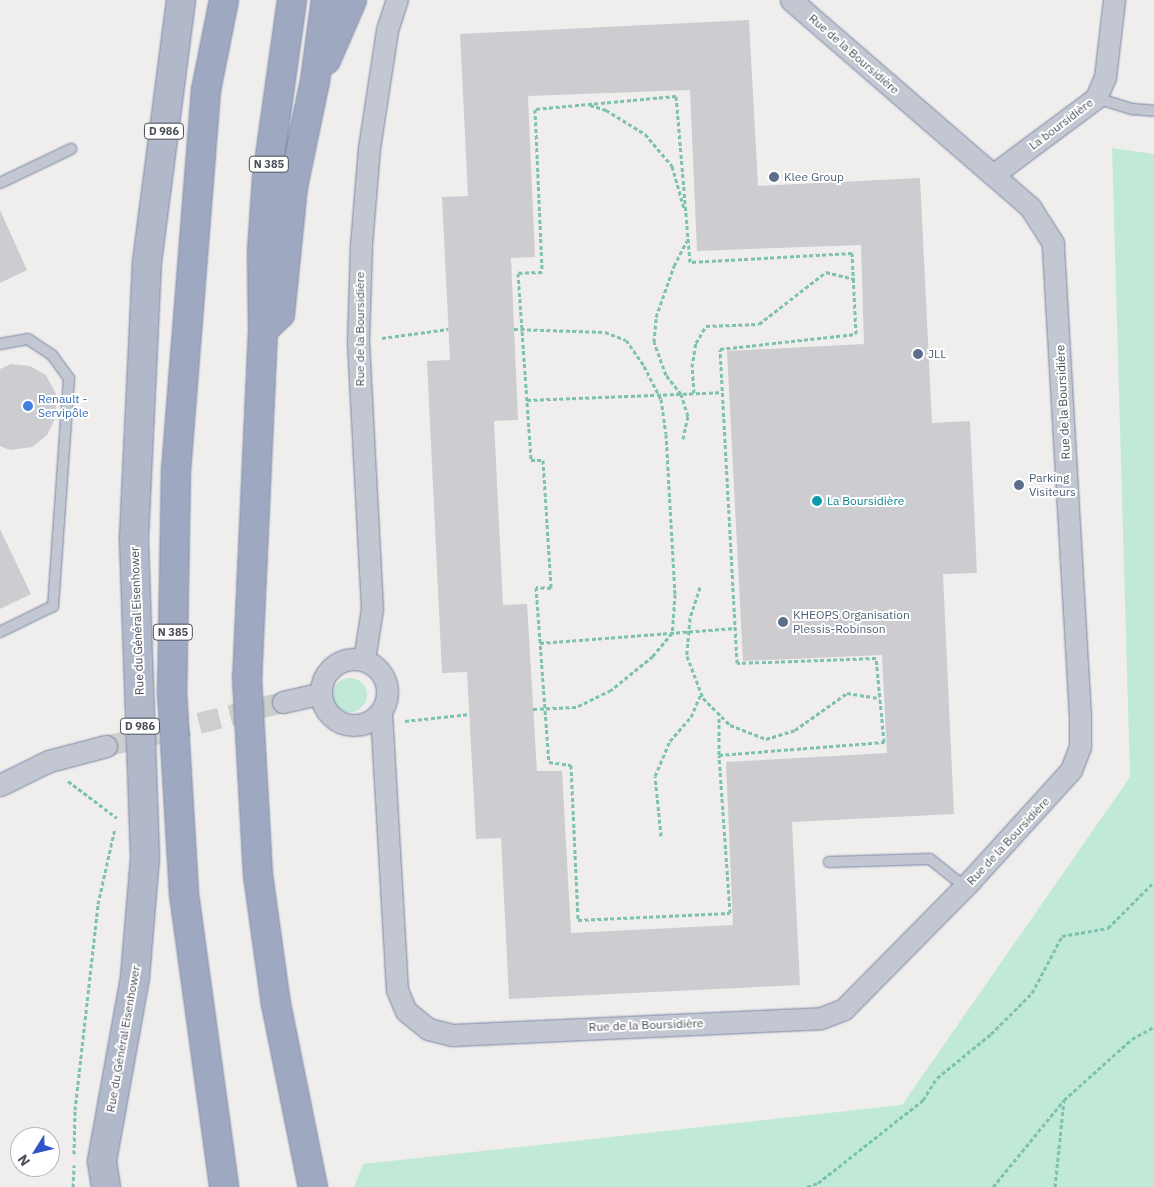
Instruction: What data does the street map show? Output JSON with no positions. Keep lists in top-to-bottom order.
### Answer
{
  "streets": {
    "highway": ["N 385"],
    "main road": ["D 986", "Rue du Général Eisenhower"],
    "street": ["Rue de la Boursidière", "La boursidière"]
  },
  "crossings": [
    ["Rue de la Boursidière", "La boursidière"]
  ],
  "places": [
    "Klee Group",
    "JLL",
    "Renault - Servipôle",
    "Parking Visiteurs",
    "La Boursidière",
    "KHEOPS Organisation Plessis-Robinson"
  ],
  "north": "bottom left"
}
